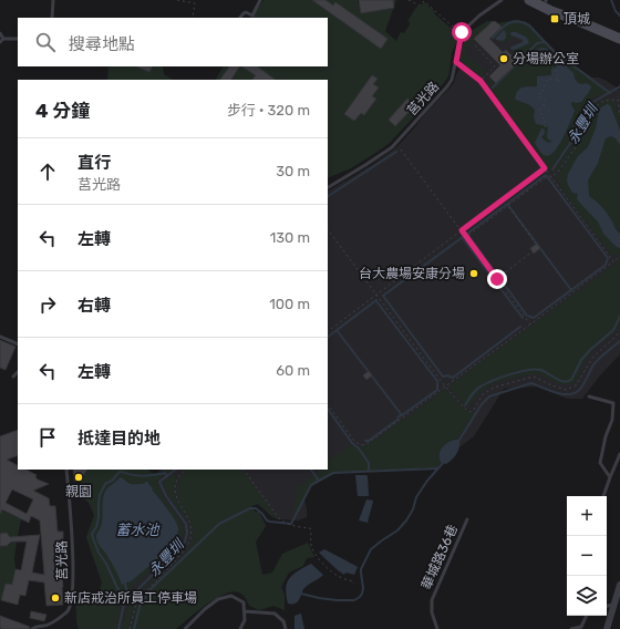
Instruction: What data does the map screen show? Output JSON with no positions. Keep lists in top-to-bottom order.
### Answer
{
  "streets": {
    "lane": ["莒光路", "華城路36巷"]
  },
  "water": ["永豐圳", "蓄水池"],
  "places": {
    "transit": ["頂城"],
    "other": [
      "分場辦公室",
      "台大農場安康分場",
      "親園",
      "新店戒治所員工停車場"
    ]
  },
  "page": {
    "search": "搜尋地點",
    "heading": ["4 分鐘", "步行 · 320 m"],
    "list": [
      ["直行", "莒光路", "30 m"],
      ["左轉", "130 m"],
      ["右轉", "100 m"],
      ["左轉", "60 m"],
      "抵達目的地"
    ],
    "map_buttons": ["+", "−"]
  }
}
